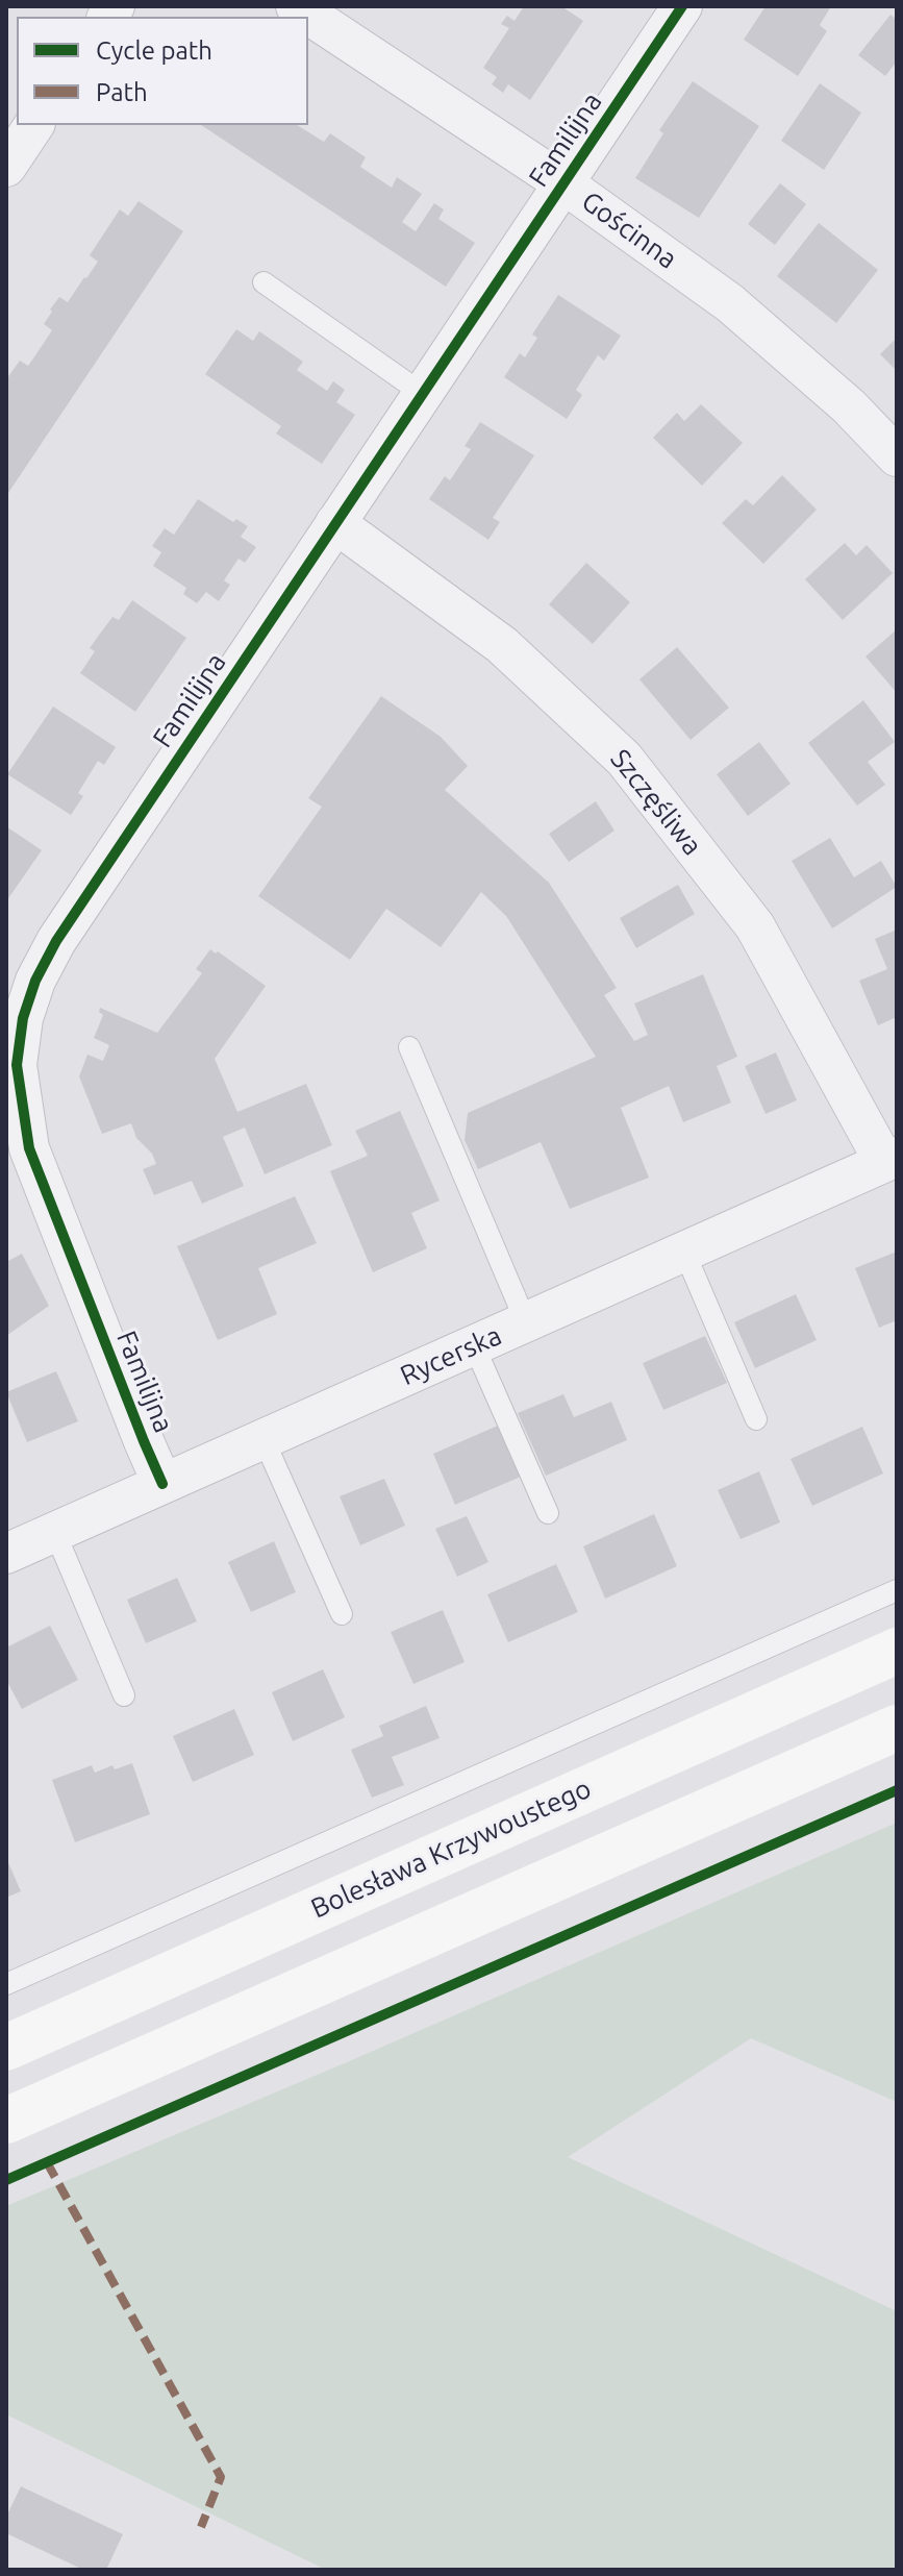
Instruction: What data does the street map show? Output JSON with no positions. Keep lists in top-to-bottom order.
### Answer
{
  "streets": {
    "main road": ["Bolesława Krzywoustego"],
    "street": [
      "Familijna",
      "Gościnna",
      "Szczęśliwa",
      "Rycerska"
    ]
  },
  "crossings": [
    ["Familijna", "Gościnna"],
    ["Familijna", "Szczęśliwa"],
    ["Familijna", "Rycerska"],
    ["Szczęśliwa", "Rycerska"]
  ],
  "legend": ["Cycle path", "Path"]
}
